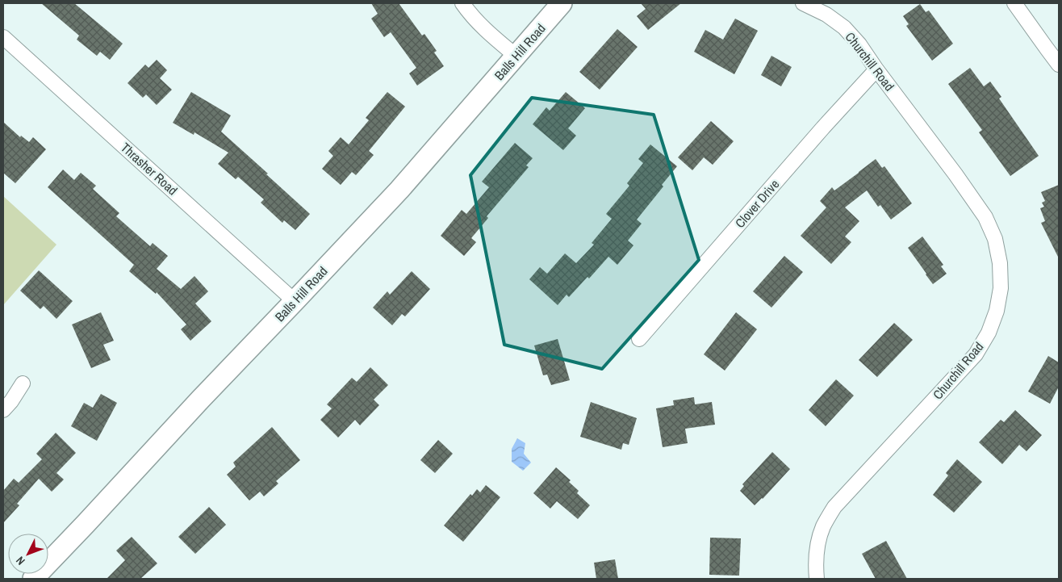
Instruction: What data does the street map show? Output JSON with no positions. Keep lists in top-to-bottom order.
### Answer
{
  "streets": {
    "street": [
      "Balls Hill Road",
      "Churchill Road",
      "Thrasher Road",
      "Clover Drive"
    ]
  },
  "crossings": [
    ["Balls Hill Road", "Thrasher Road"],
    ["Churchill Road", "Clover Drive"]
  ],
  "north": "bottom left"
}
